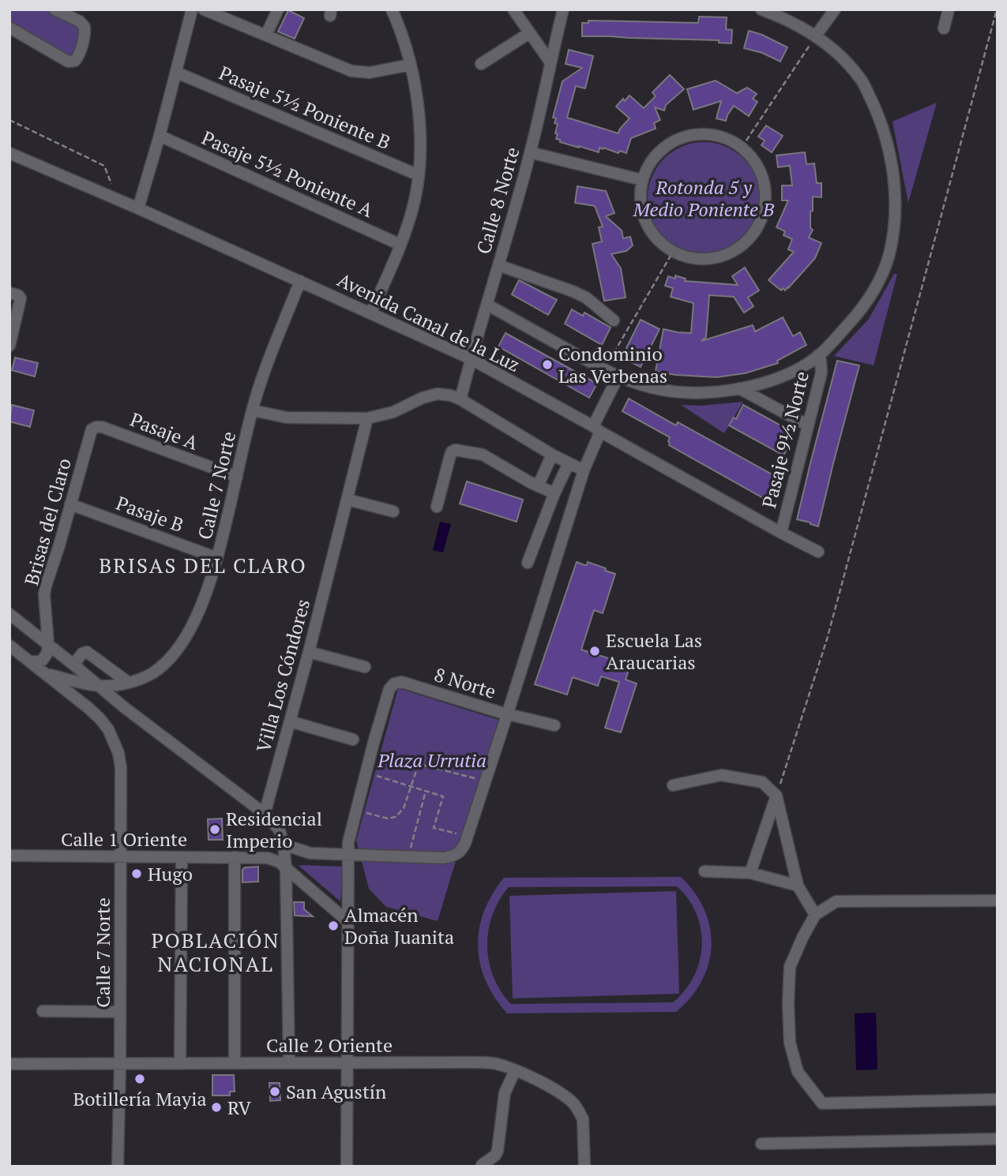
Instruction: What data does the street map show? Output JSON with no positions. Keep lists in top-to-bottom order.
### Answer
{
  "streets": {
    "street": [
      "Pasaje 5½ Poniente B",
      "Pasaje 5½ Poniente A",
      "Calle 8 Norte",
      "Avenida Canal de la Luz",
      "Pasaje A",
      "Pasaje 9½ Norte",
      "Calle 7 Norte",
      "Pasaje B",
      "Brisas del Claro",
      "Villa Los Cóndores",
      "8 Norte",
      "Calle 1 Oriente",
      "Calle 2 Oriente"
    ]
  },
  "crossings": [
    ["Calle 8 Norte", "Avenida Canal de la Luz"],
    ["Avenida Canal de la Luz", "Pasaje 9½ Norte"],
    ["Avenida Canal de la Luz", "Calle 7 Norte"],
    ["Avenida Canal de la Luz", "8 Norte"],
    ["Pasaje A", "Calle 7 Norte"],
    ["Pasaje A", "Brisas del Claro"],
    ["Calle 7 Norte", "Pasaje B"],
    ["Calle 7 Norte", "Calle 1 Oriente"],
    ["Calle 7 Norte", "Calle 2 Oriente"],
    ["Pasaje B", "Brisas del Claro"],
    ["8 Norte", "Calle 1 Oriente"]
  ],
  "districts": ["BRISAS DEL CLARO", "POBLACIÓN NACIONAL"],
  "parks": ["Rotonda 5 y Medio Poniente B", "Plaza Urrutia"],
  "places": [
    "Condominio Las Verbenas",
    "Escuela Las Araucarias",
    "Residencial Imperio",
    "Hugo",
    "Almacén Doña Juanita",
    "Botillería Mayia",
    "San Agustín",
    "RV"
  ]
}
